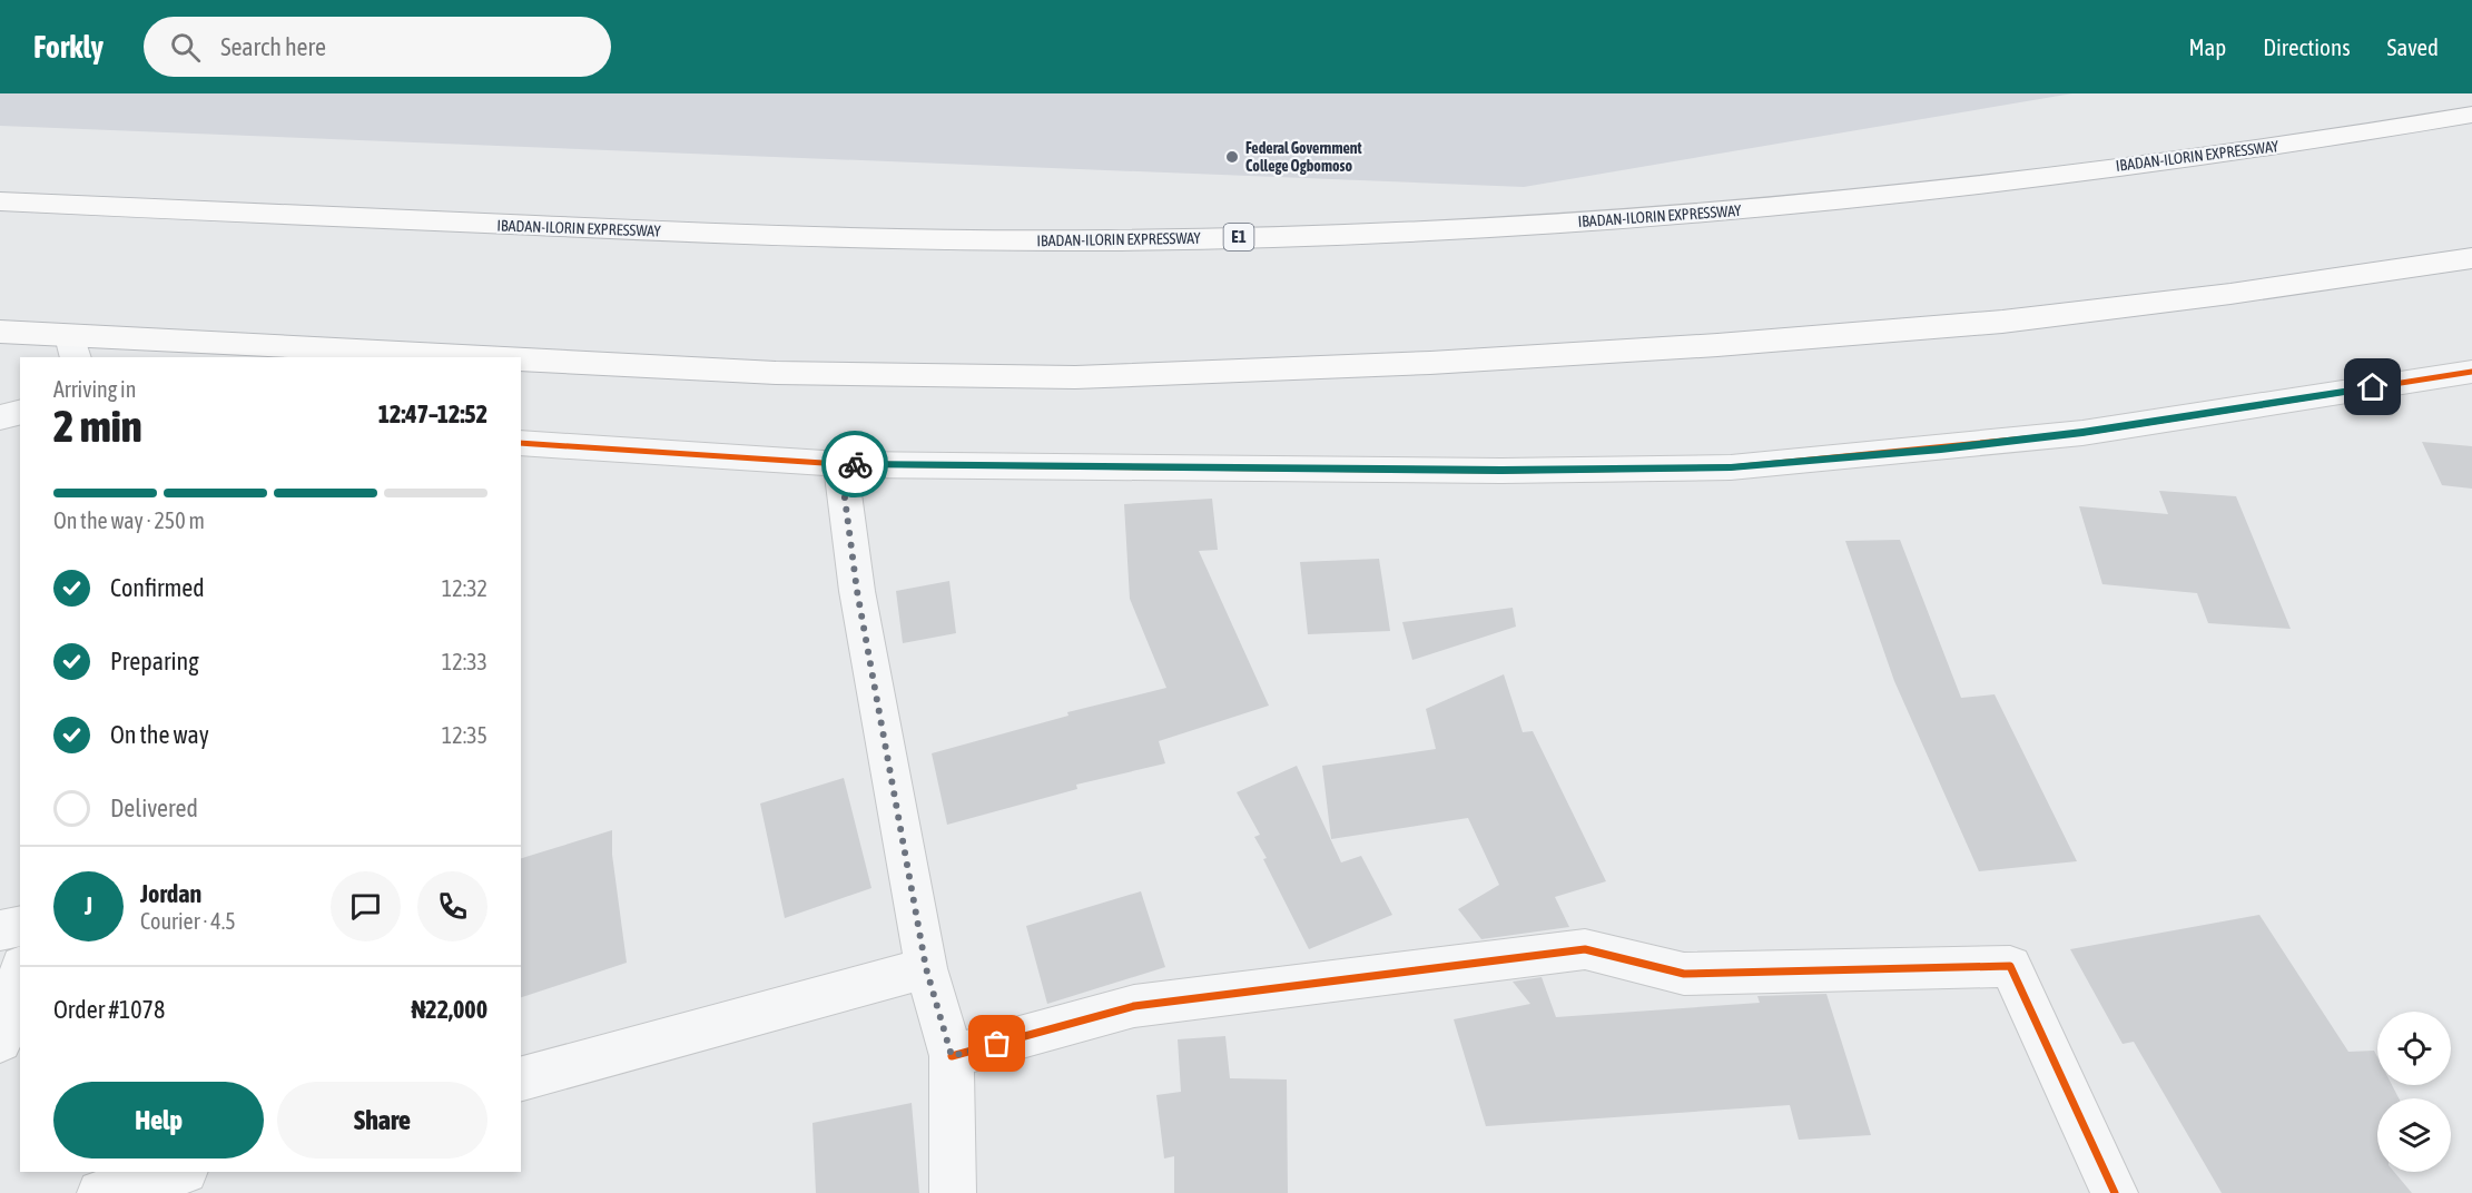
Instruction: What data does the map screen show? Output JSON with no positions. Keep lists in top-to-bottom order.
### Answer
{
  "streets": {
    "highway": ["IBADAN-ILORIN EXPRESSWAY", "E1"]
  },
  "places": ["Federal Government College Ogbomoso"],
  "page": {
    "header": "Forkly",
    "search": "Search here",
    "nav": ["Map", "Directions", "Saved"],
    "heading": ["2 min", "Arriving in", "12:47–12:52"],
    "panel": [
      "Jordan",
      "Courier · 4.5",
      "Order #1078",
      "₦22,000"
    ],
    "bar": "On the way · 250 m",
    "list": [
      ["Confirmed", "12:32"],
      ["Preparing", "12:33"],
      ["On the way", "12:35"],
      "Delivered"
    ],
    "round": "J",
    "buttons": ["Help", "Share"]
  }
}
